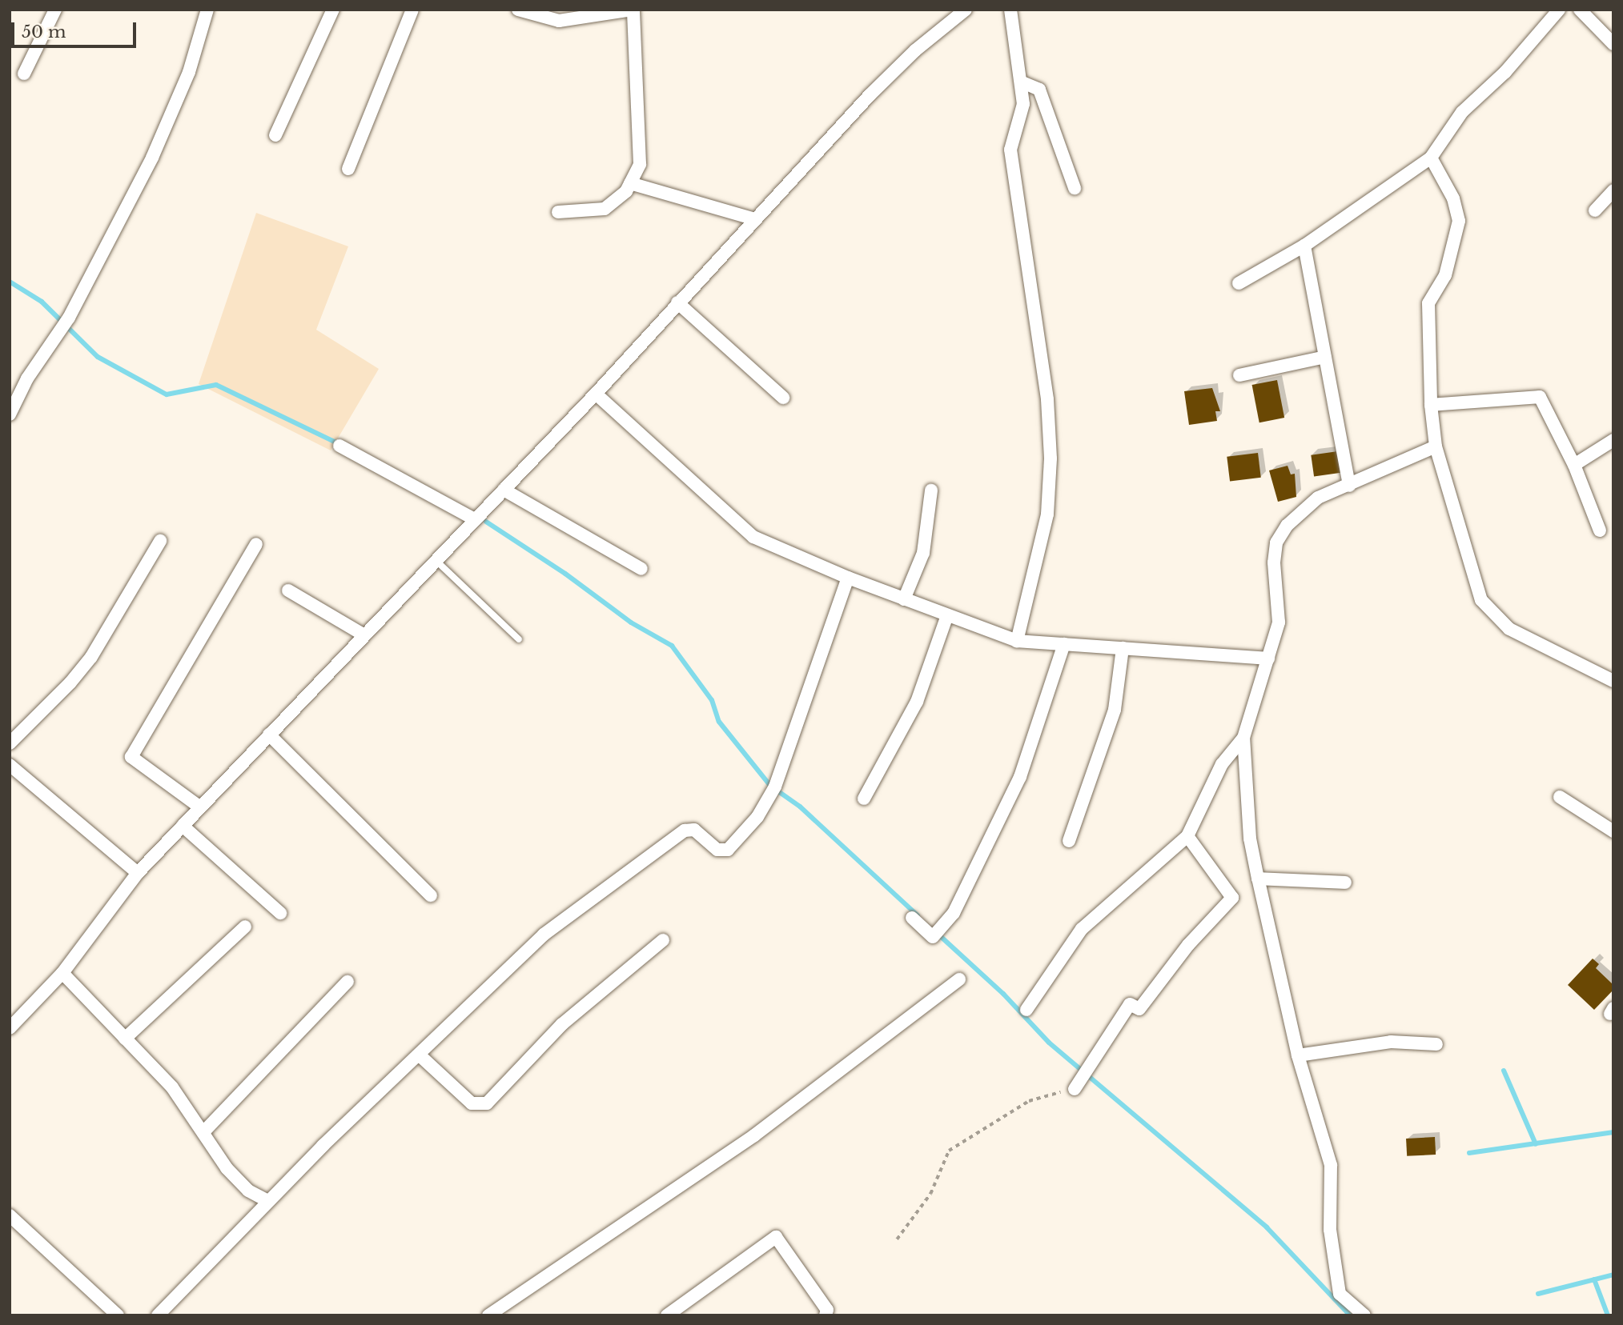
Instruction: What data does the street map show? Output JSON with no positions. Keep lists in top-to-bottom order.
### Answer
{
  "scale_bar": "50 m"
}
